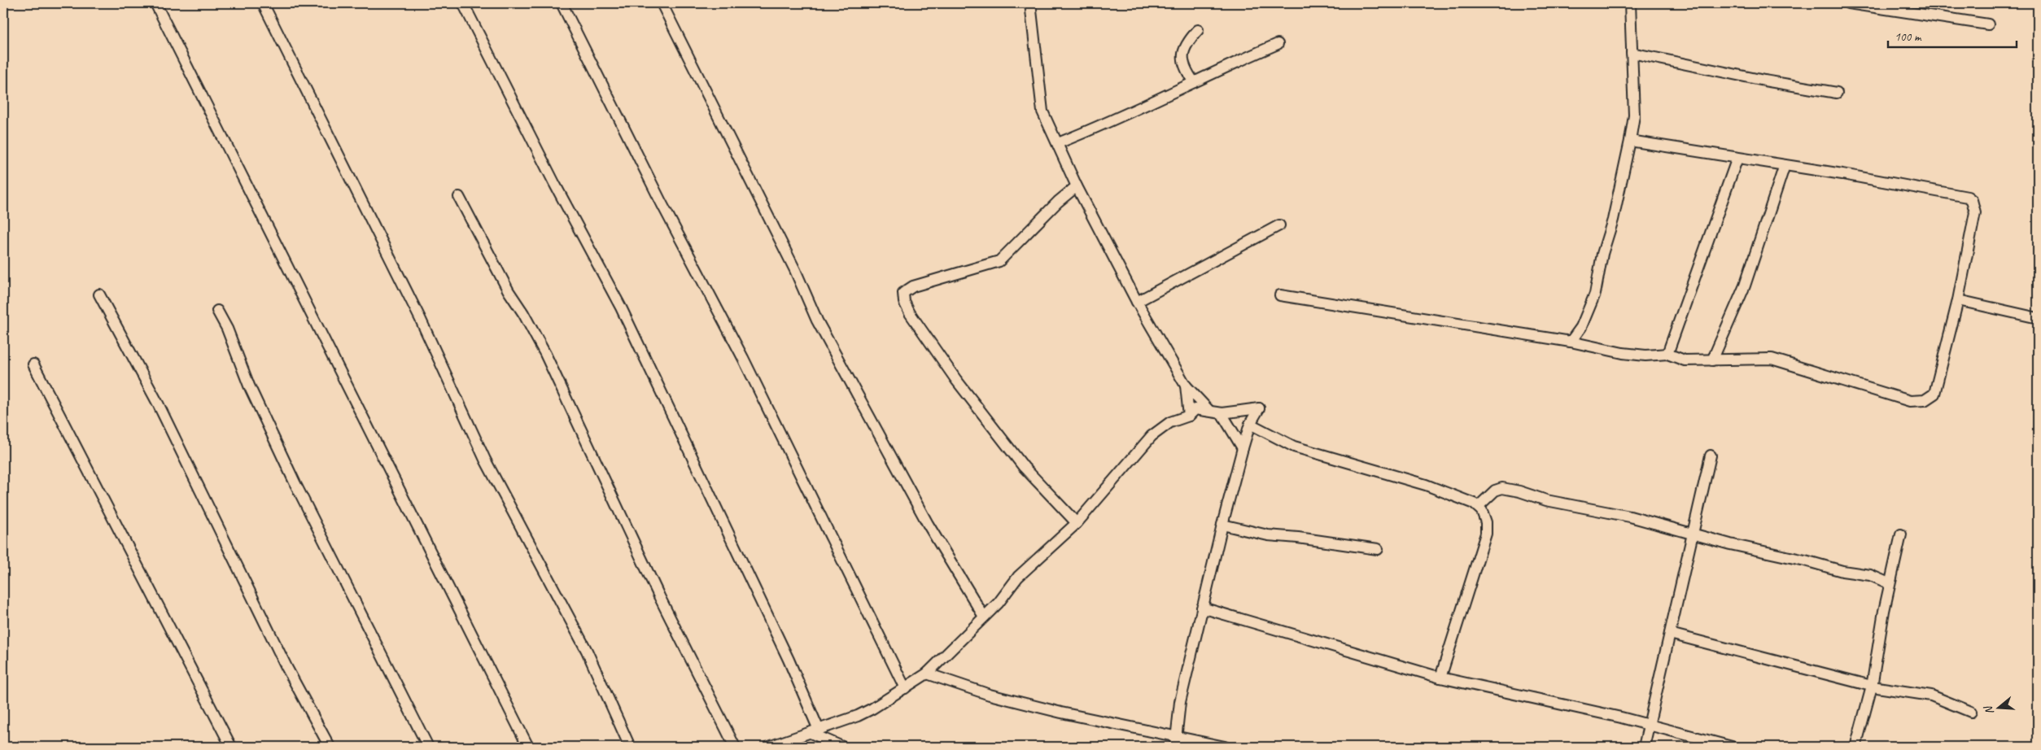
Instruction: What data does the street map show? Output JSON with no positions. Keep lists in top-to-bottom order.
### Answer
{
  "scale_bar": "100 m",
  "north": "left"
}
